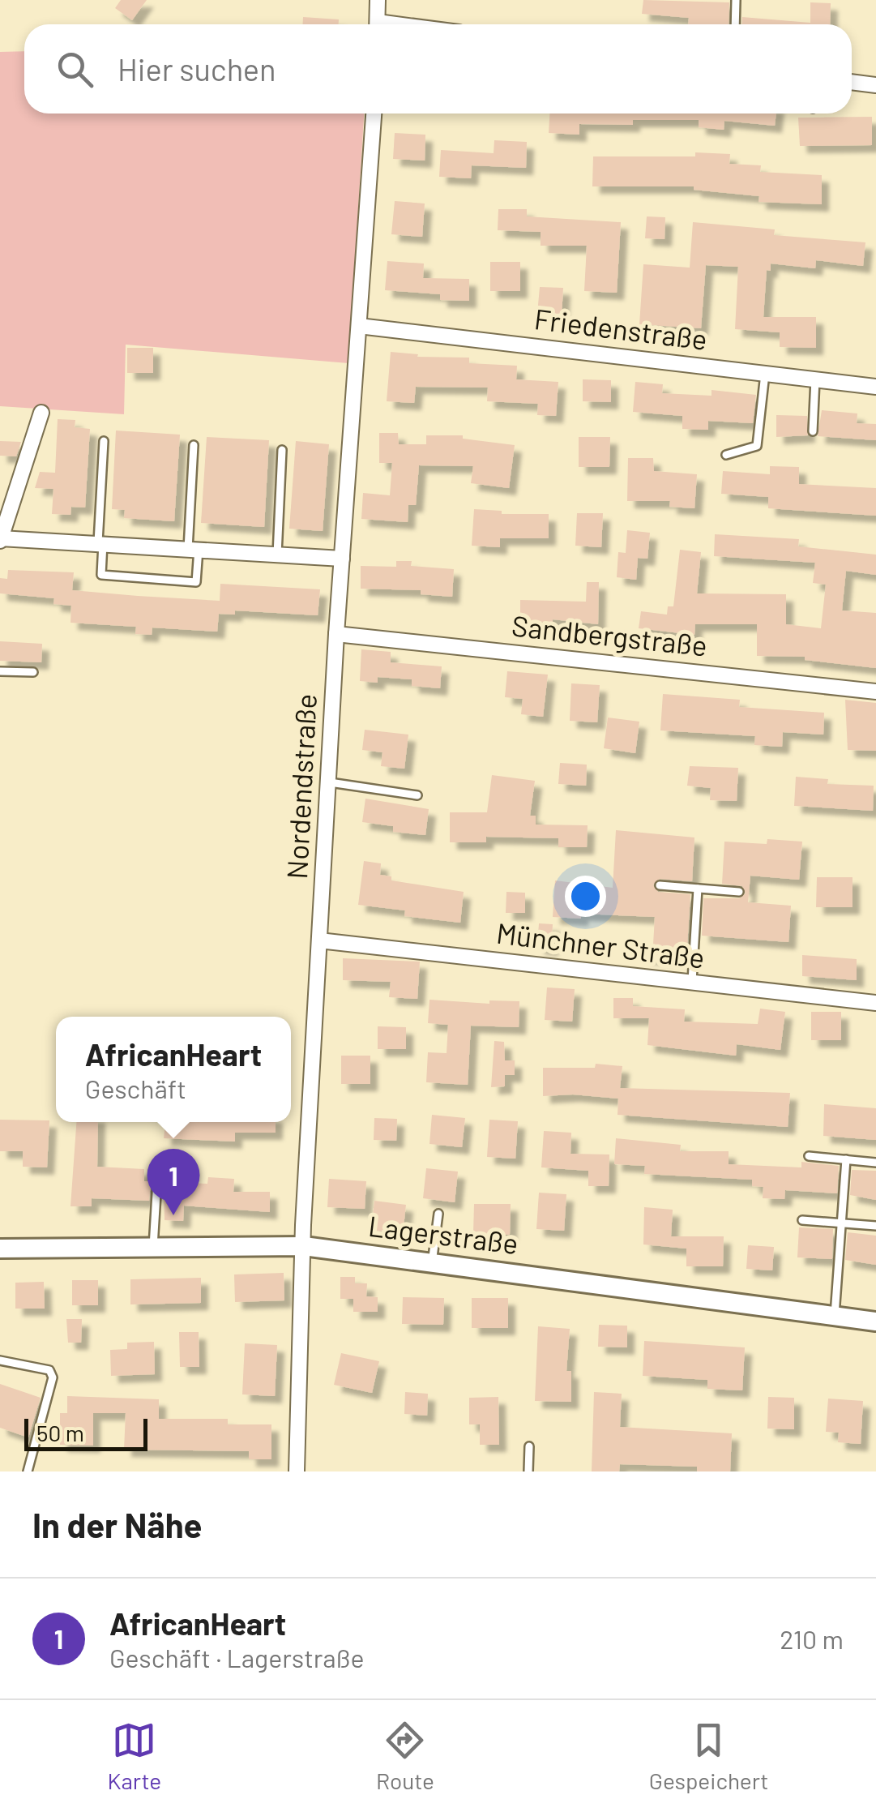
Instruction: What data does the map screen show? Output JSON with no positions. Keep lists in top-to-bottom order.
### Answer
{
  "streets": {
    "street": [
      "Friedenstraße",
      "Sandbergstraße",
      "Nordendstraße",
      "Münchner Straße",
      "Lagerstraße"
    ]
  },
  "crossings": [
    ["Friedenstraße", "Nordendstraße"],
    ["Sandbergstraße", "Nordendstraße"],
    ["Nordendstraße", "Münchner Straße"],
    ["Nordendstraße", "Lagerstraße"]
  ],
  "scale_bar": "50 m",
  "page": {
    "search": "Hier suchen",
    "popup": ["AfricanHeart", "Geschäft"],
    "pins": "1",
    "scale": "50 m",
    "heading": "In der Nähe",
    "list": [
      {
        "mark": "1",
        "name": "AfricanHeart",
        "note": "Geschäft · Lagerstraße",
        "value": "210 m"
      }
    ],
    "nav": ["Karte", "Route", "Gespeichert"]
  }
}
